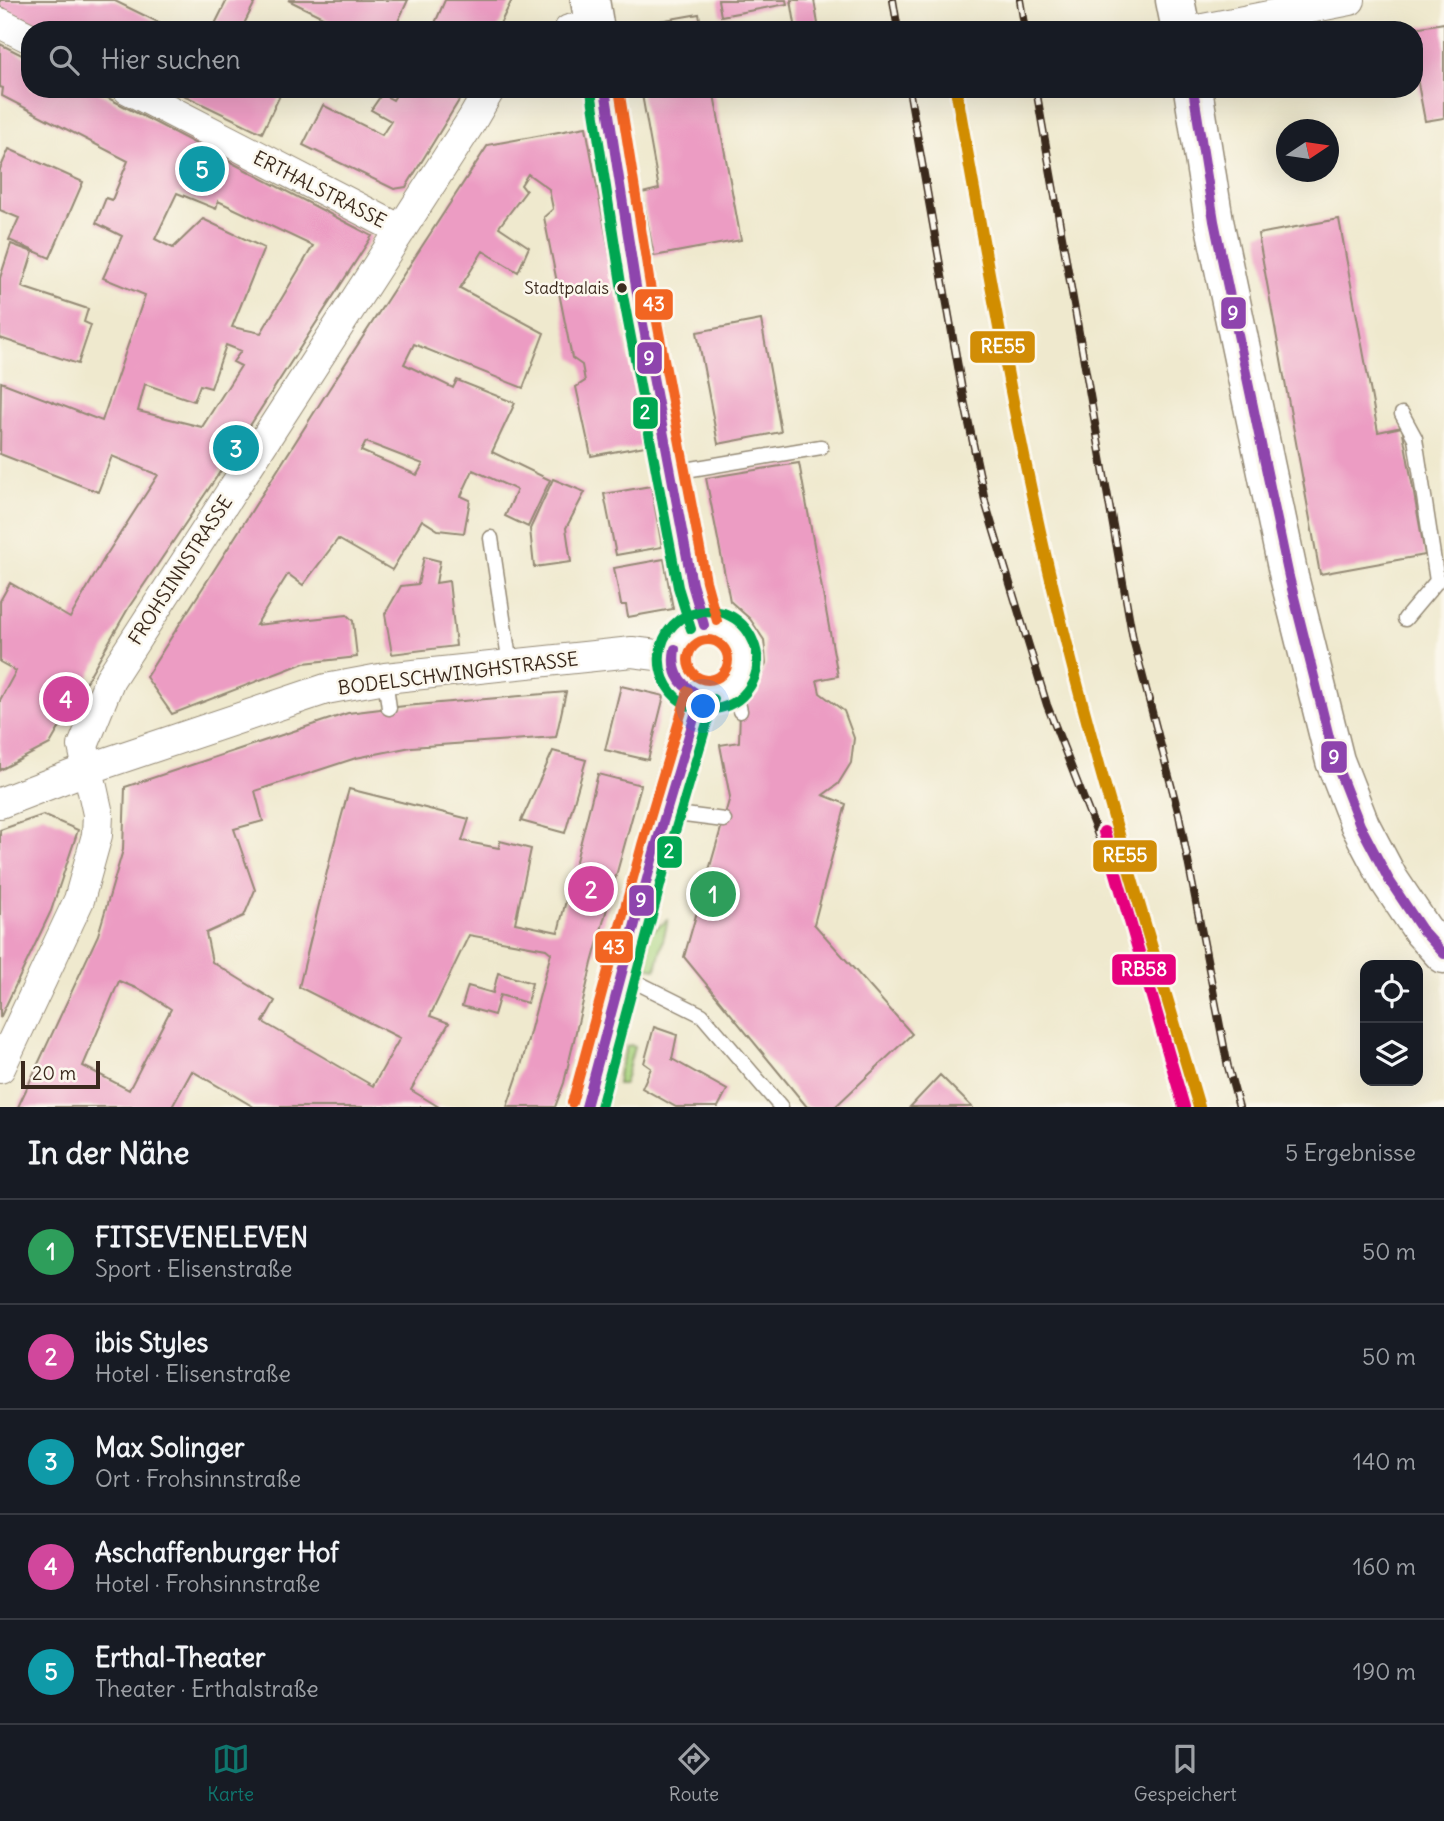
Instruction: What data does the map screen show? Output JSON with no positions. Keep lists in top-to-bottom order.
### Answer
{
  "streets": {
    "street": ["ERTHALSTRASSE", "FROHSINNSTRASSE", "BODELSCHWINGHSTRASSE"]
  },
  "crossings": [
    ["ERTHALSTRASSE", "FROHSINNSTRASSE"],
    ["FROHSINNSTRASSE", "BODELSCHWINGHSTRASSE"]
  ],
  "places": ["Stadtpalais"],
  "lines": [
    "transit line RE55",
    "transit line 9",
    "transit line 2",
    "transit line 43",
    "transit line RB58"
  ],
  "scale_bar": "20 m",
  "north": "right",
  "page": {
    "search": "Hier suchen",
    "pins": [
      "5",
      "3",
      "4",
      "2",
      "1"
    ],
    "scale": "20 m",
    "heading": ["In der Nähe", "5 Ergebnisse"],
    "list": [
      {
        "mark": "1",
        "name": "FITSEVENELEVEN",
        "note": "Sport · Elisenstraße",
        "value": "50 m"
      },
      {
        "mark": "2",
        "name": "ibis Styles",
        "note": "Hotel · Elisenstraße",
        "value": "50 m"
      },
      {
        "mark": "3",
        "name": "Max Solinger",
        "note": "Ort · Frohsinnstraße",
        "value": "140 m"
      },
      {
        "mark": "4",
        "name": "Aschaffenburger Hof",
        "note": "Hotel · Frohsinnstraße",
        "value": "160 m"
      },
      {
        "mark": "5",
        "name": "Erthal-Theater",
        "note": "Theater · Erthalstraße",
        "value": "190 m"
      }
    ],
    "nav": ["Karte", "Route", "Gespeichert"]
  }
}
